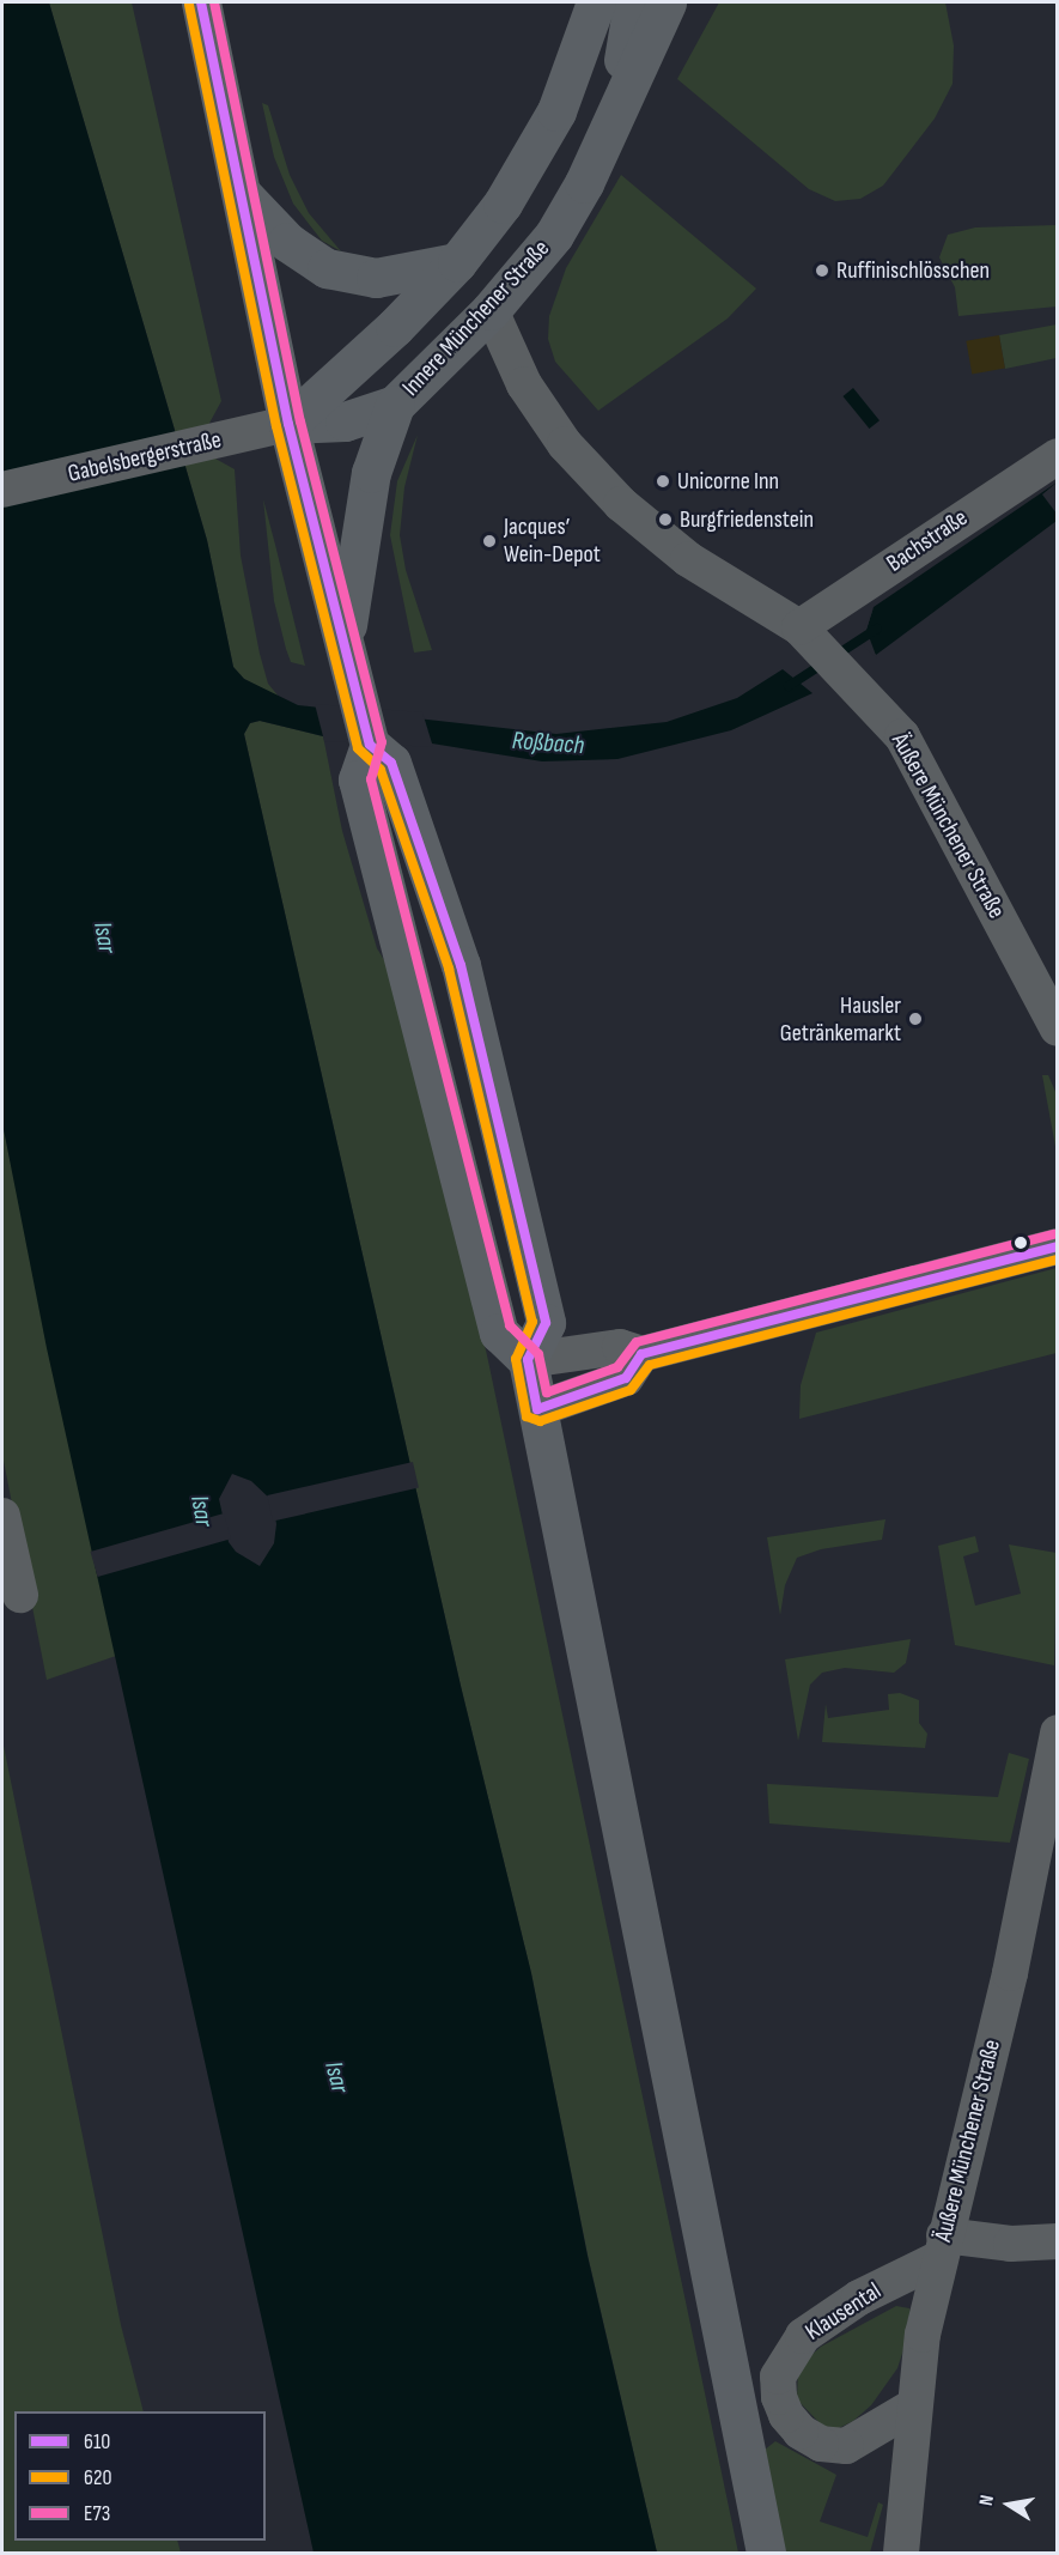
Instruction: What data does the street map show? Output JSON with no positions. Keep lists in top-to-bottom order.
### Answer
{
  "streets": {
    "main road": ["Innere Münchener Straße"],
    "street": [
      "Gabelsbergerstraße",
      "Bachstraße",
      "Äußere Münchener Straße",
      "Klausental"
    ]
  },
  "crossings": [
    ["Innere Münchener Straße", "Gabelsbergerstraße"],
    ["Innere Münchener Straße", "Äußere Münchener Straße"],
    ["Bachstraße", "Äußere Münchener Straße"],
    ["Äußere Münchener Straße", "Klausental"]
  ],
  "water": ["Roßbach", "Isar"],
  "places": [
    "Ruffinischlösschen",
    "Unicorne Inn",
    "Burgfriedenstein",
    "Jacques’ Wein-Depot",
    "Hausler Getränkemarkt"
  ],
  "lines": ["transit line 610", "transit line E73", "transit line 620"],
  "legend": ["610", "620", "E73"],
  "north": "left"
}
